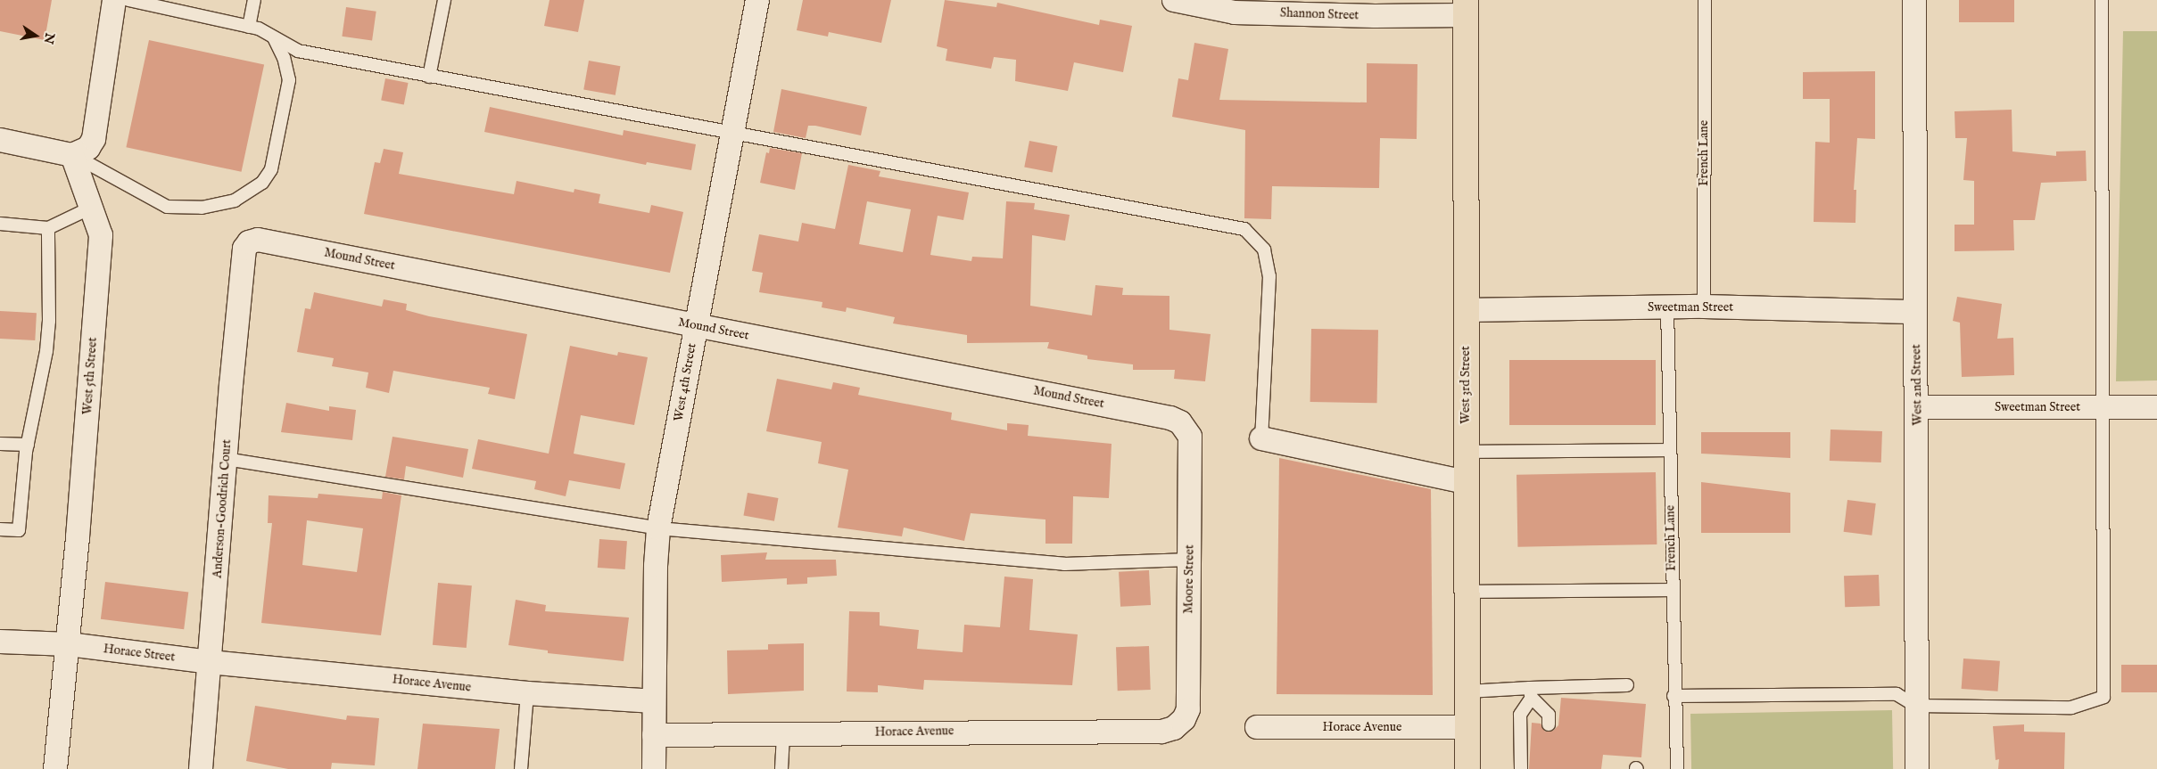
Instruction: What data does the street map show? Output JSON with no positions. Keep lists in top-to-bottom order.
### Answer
{
  "streets": {
    "main road": ["West 3rd Street"],
    "street": [
      "Shannon Street",
      "Mound Street",
      "Sweetman Street",
      "West 5th Street",
      "West 4th Street",
      "West 2nd Street",
      "Anderson-Goodrich Court",
      "Moore Street",
      "Horace Street",
      "Horace Avenue"
    ],
    "lane": ["French Lane"]
  },
  "crossings": [
    ["Shannon Street", "West 3rd Street"],
    ["French Lane", "Sweetman Street"],
    ["Mound Street", "West 4th Street"],
    ["Mound Street", "Anderson-Goodrich Court"],
    ["Mound Street", "Moore Street"],
    ["Sweetman Street", "West 3rd Street"],
    ["Sweetman Street", "West 2nd Street"],
    ["West 5th Street", "Horace Street"],
    ["West 4th Street", "Horace Avenue"],
    ["West 3rd Street", "Horace Avenue"],
    ["Anderson-Goodrich Court", "Horace Street"],
    ["Anderson-Goodrich Court", "Horace Avenue"],
    ["Moore Street", "Horace Avenue"],
    ["Horace Street", "Horace Avenue"]
  ],
  "north": "right"
}
